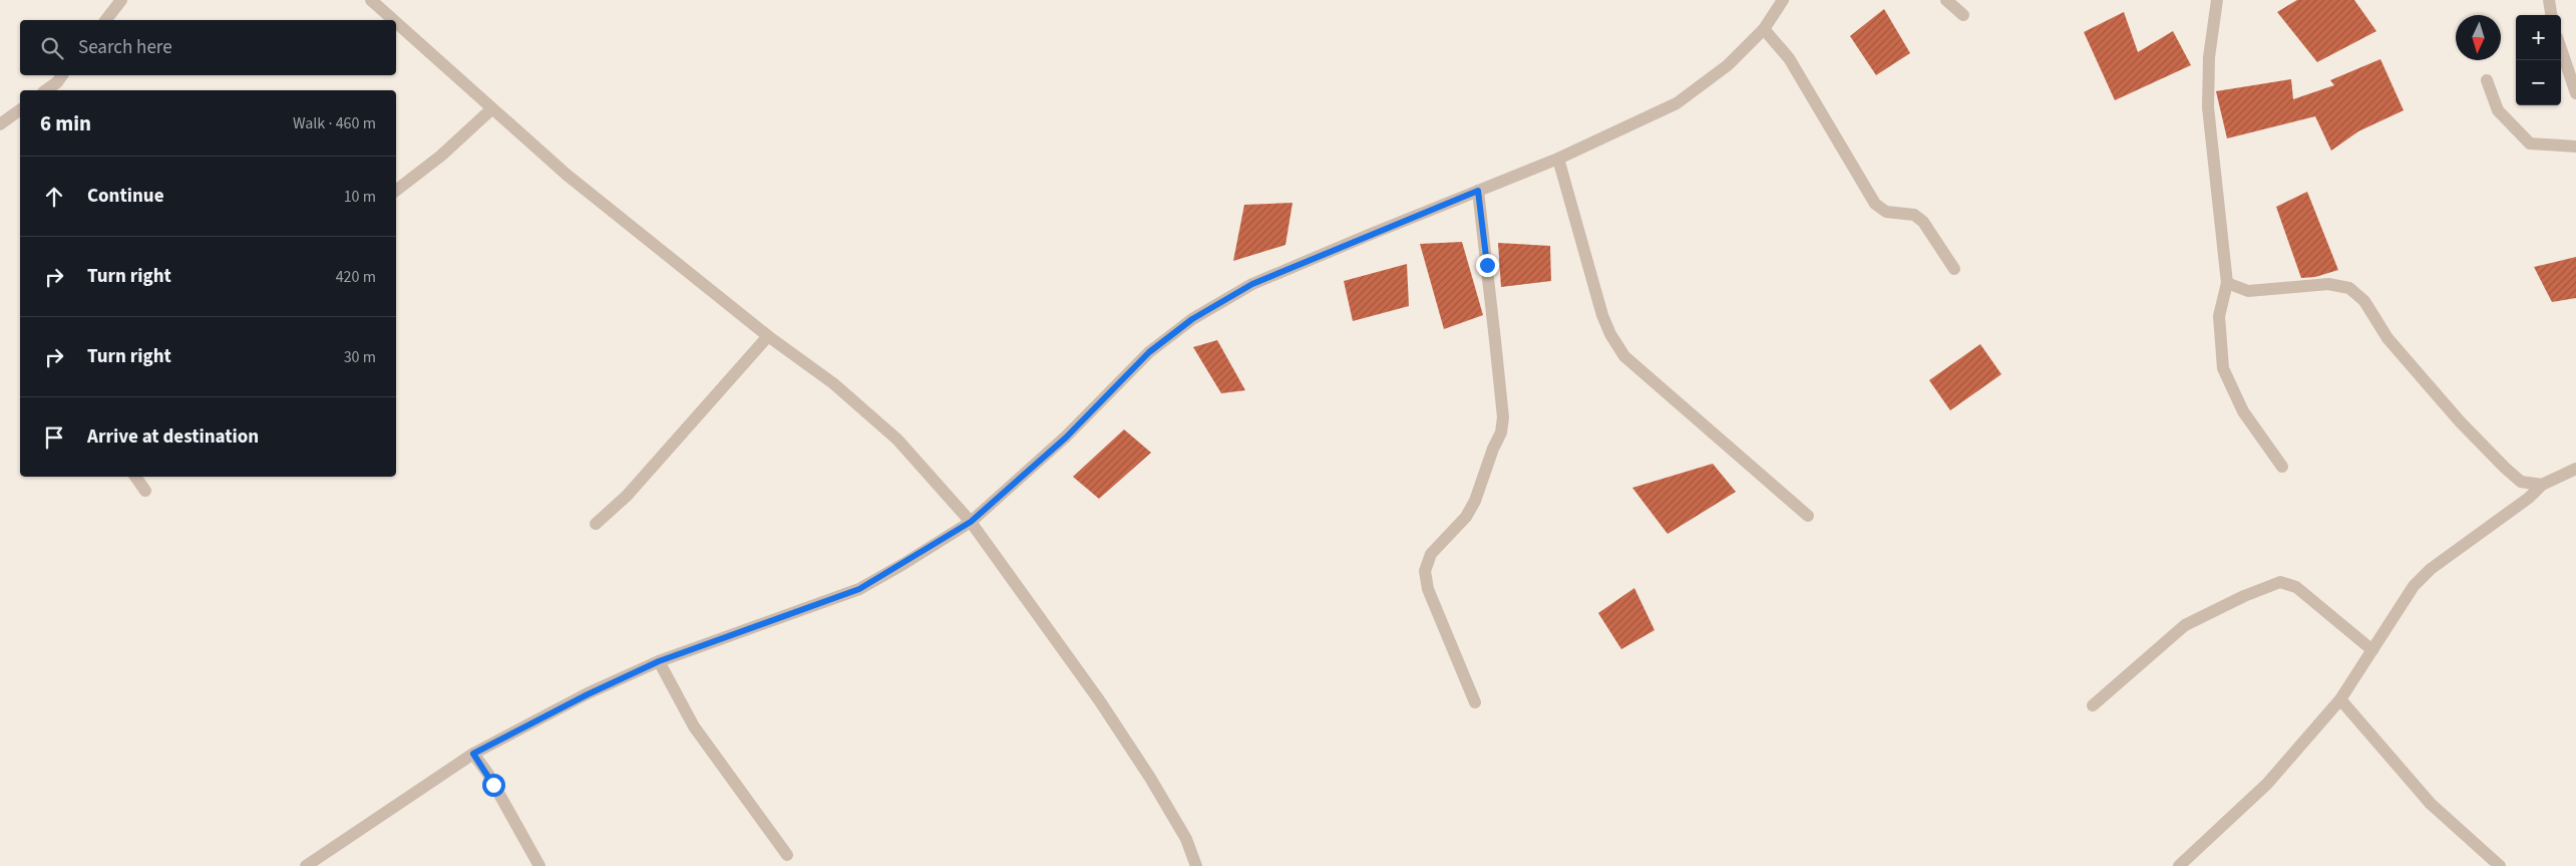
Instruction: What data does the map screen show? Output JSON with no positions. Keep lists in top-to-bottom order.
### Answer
{
  "north": "bottom",
  "page": {
    "map_buttons": ["+", "−"],
    "search": "Search here",
    "heading": ["6 min", "Walk · 460 m"],
    "list": [
      ["Continue", "10 m"],
      ["Turn right", "420 m"],
      ["Turn right", "30 m"],
      "Arrive at destination"
    ]
  }
}
